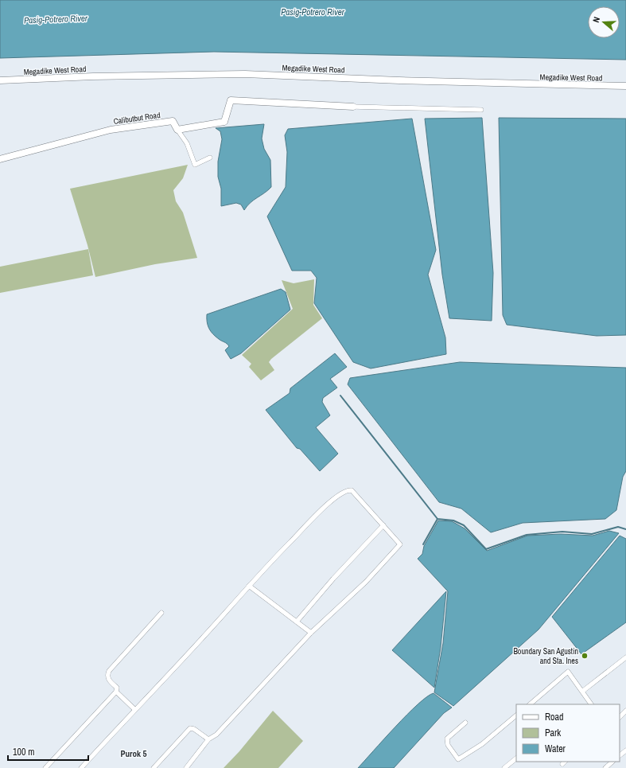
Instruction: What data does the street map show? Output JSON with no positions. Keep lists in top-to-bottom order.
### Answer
{
  "streets": {
    "street": ["Megadike West Road", "Calibutbut Road"]
  },
  "districts": ["Purok 5"],
  "water": ["Pasig-Potrero River"],
  "places": ["Boundary San Agustin and Sta. Ines"],
  "legend": ["Road", "Park", "Water"],
  "scale_bar": "100 m",
  "north": "left"
}
